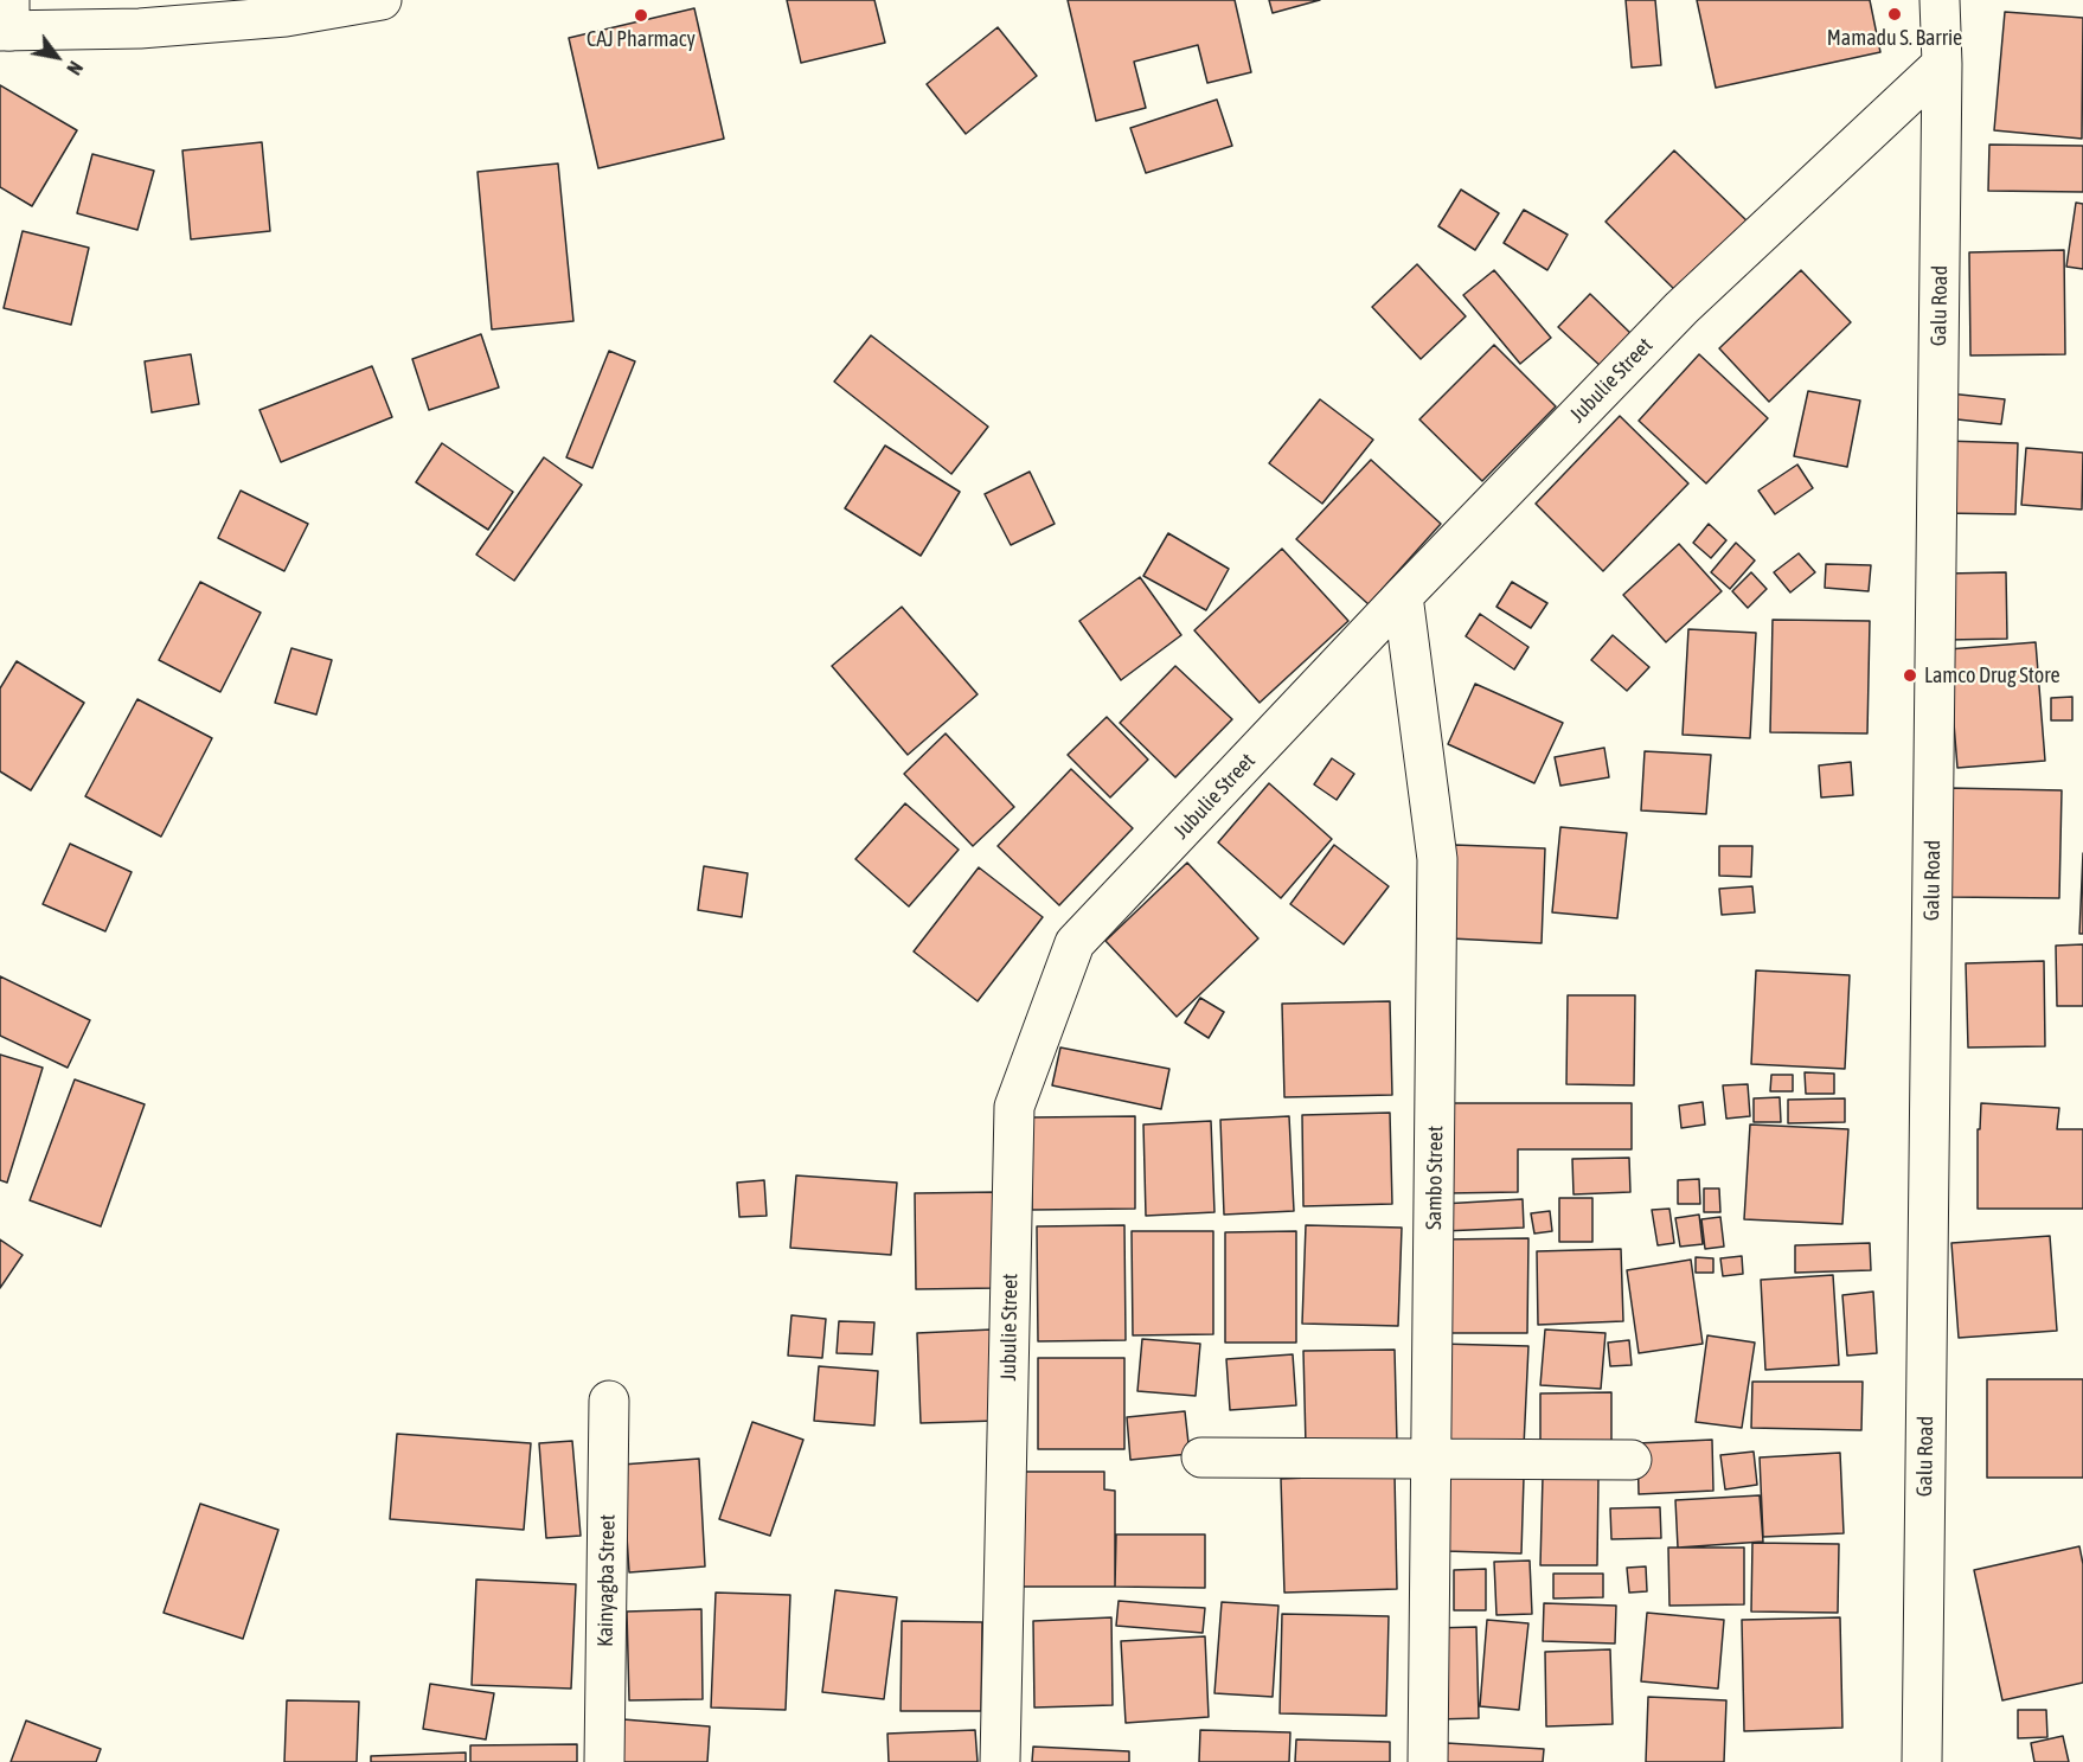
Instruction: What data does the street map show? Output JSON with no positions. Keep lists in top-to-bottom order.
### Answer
{
  "streets": {
    "street": [
      "Galu Road",
      "Jubulie Street",
      "Sambo Street",
      "Kainyagba Street"
    ]
  },
  "crossings": [
    ["Galu Road", "Jubulie Street"],
    ["Jubulie Street", "Sambo Street"]
  ],
  "places": ["Mamadu S. Barrie", "CAJ Pharmacy", "Lamco Drug Store"],
  "north": "bottom right"
}
